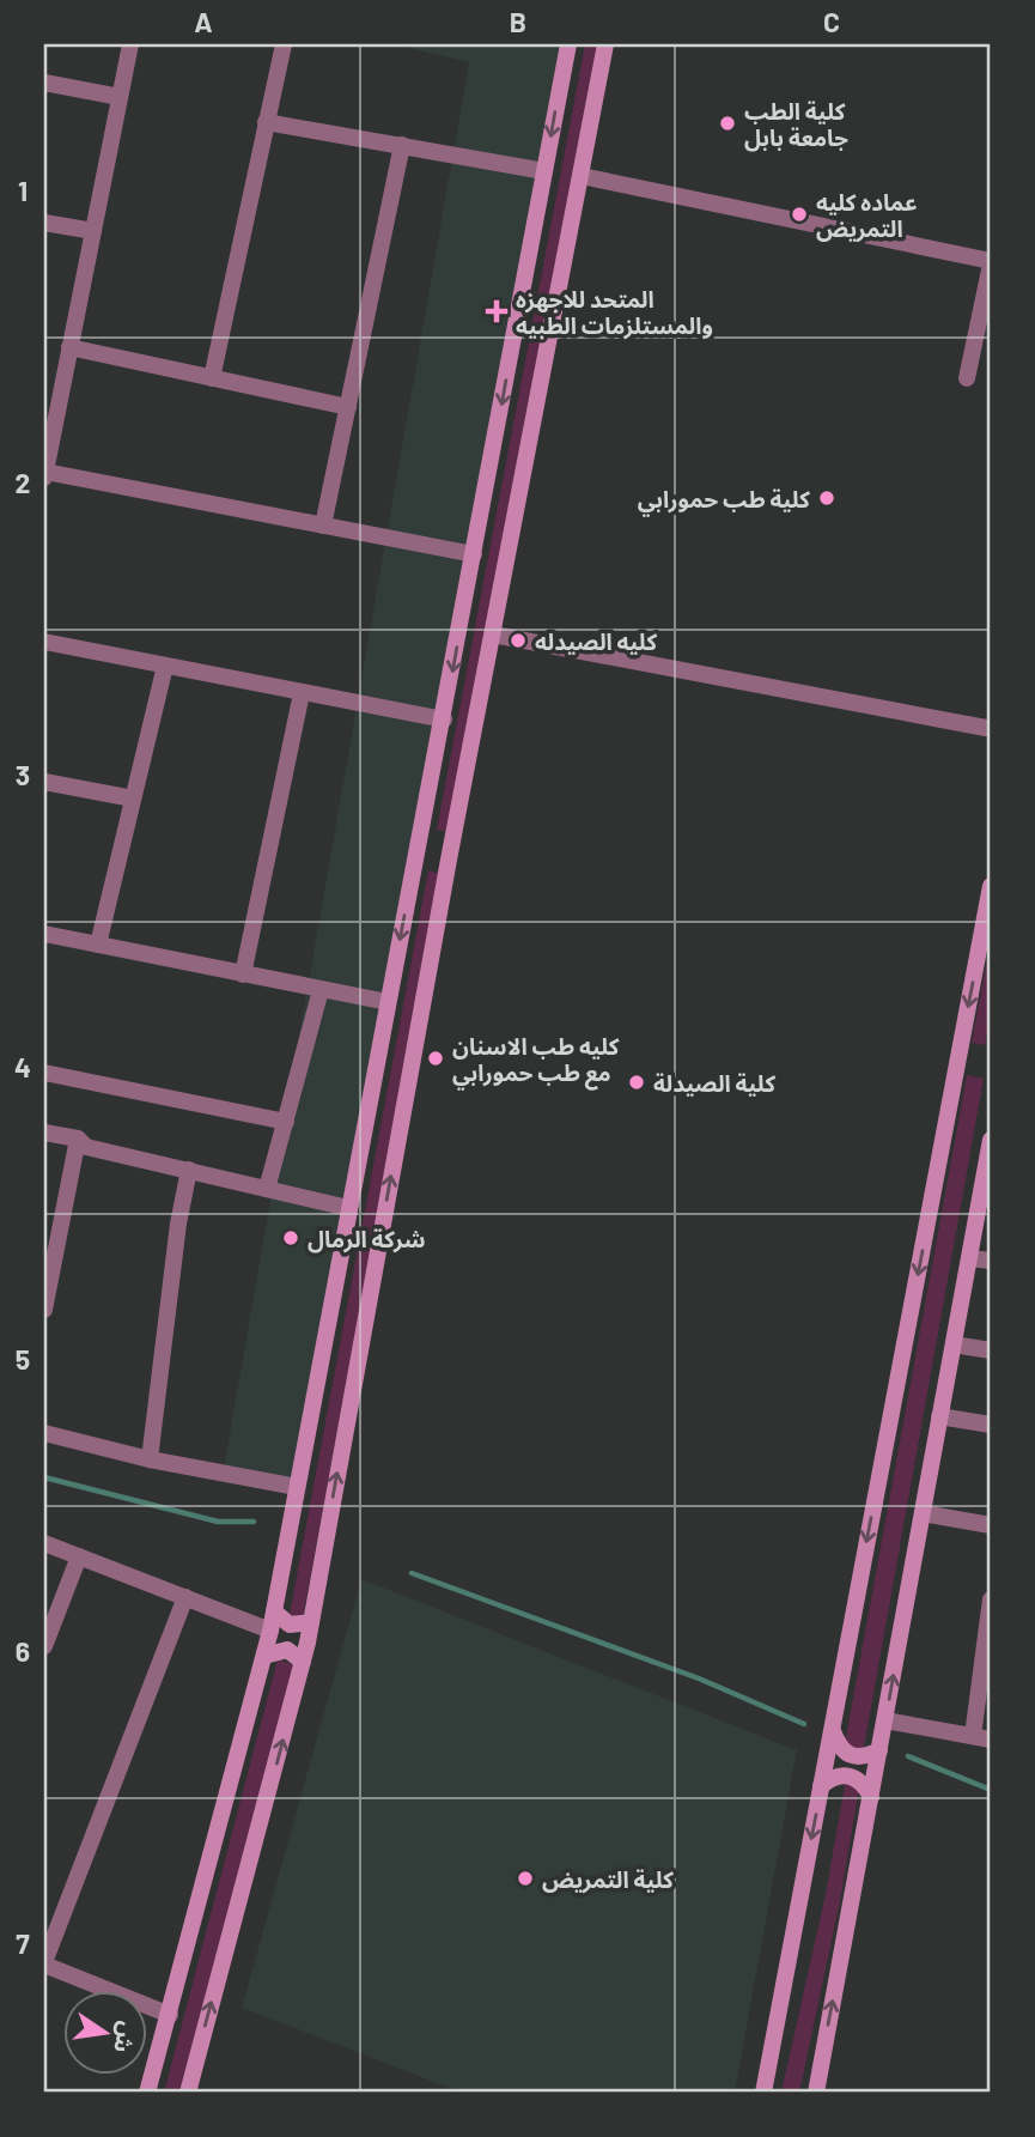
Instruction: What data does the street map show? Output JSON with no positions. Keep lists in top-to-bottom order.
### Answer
{
  "places": {
    "other": [
      "كلية الطب جامعة بابل",
      "عماده كليه التمريض",
      "كلية طب حمورابي",
      "كليه الصيدله",
      "كليه طب الاسنان مع طب حمورابي",
      "كلية الصيدلة",
      "شركة الرمال",
      "كلية التمريض"
    ],
    "health": ["المتحد للاجهزه والمستلزمات الطبيه"]
  },
  "north": "right",
  "grid": {
    "columns": ["A", "B", "C"],
    "rows": [
      "1",
      "2",
      "3",
      "4",
      "5",
      "6",
      "7"
    ]
  }
}
